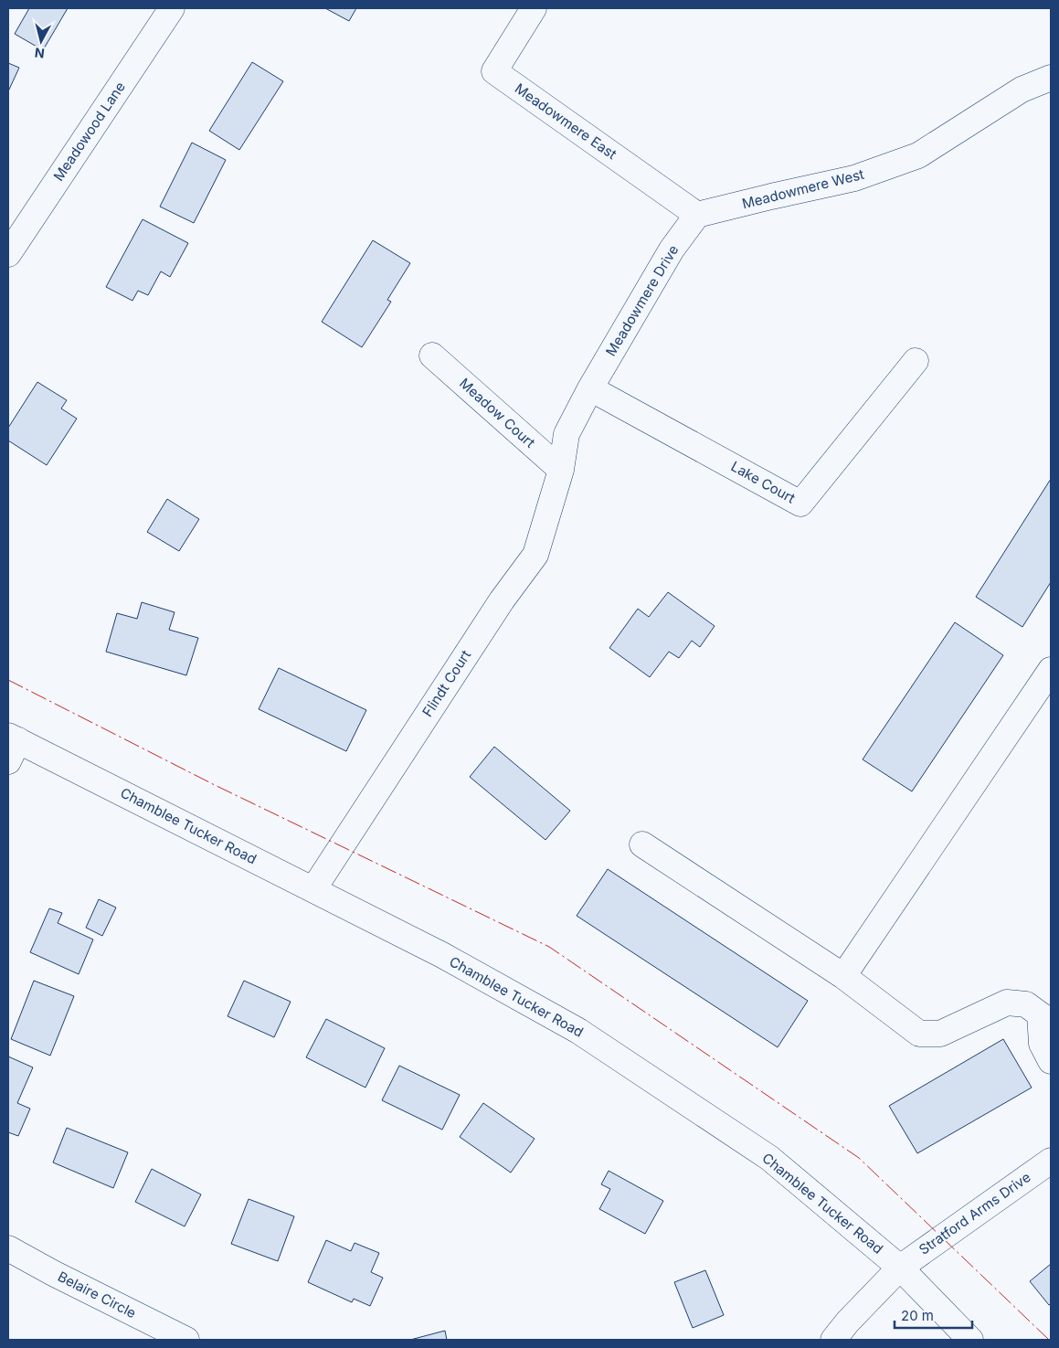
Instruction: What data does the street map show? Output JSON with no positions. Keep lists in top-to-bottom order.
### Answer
{
  "streets": {
    "street": [
      "Meadowmere East",
      "Meadowood Lane",
      "Meadowmere West",
      "Meadowmere Drive",
      "Meadow Court",
      "Lake Court",
      "Flindt Court",
      "Chamblee Tucker Road",
      "Stratford Arms Drive",
      "Belaire Circle"
    ]
  },
  "crossings": [
    ["Meadowmere East", "Meadowmere West"],
    ["Meadowmere East", "Meadowmere Drive"],
    ["Meadowmere West", "Meadowmere Drive"],
    ["Meadowmere Drive", "Meadow Court"],
    ["Meadowmere Drive", "Lake Court"],
    ["Meadowmere Drive", "Flindt Court"],
    ["Meadow Court", "Flindt Court"],
    ["Flindt Court", "Chamblee Tucker Road"],
    ["Chamblee Tucker Road", "Stratford Arms Drive"]
  ],
  "scale_bar": "20 m",
  "north": "bottom"
}
